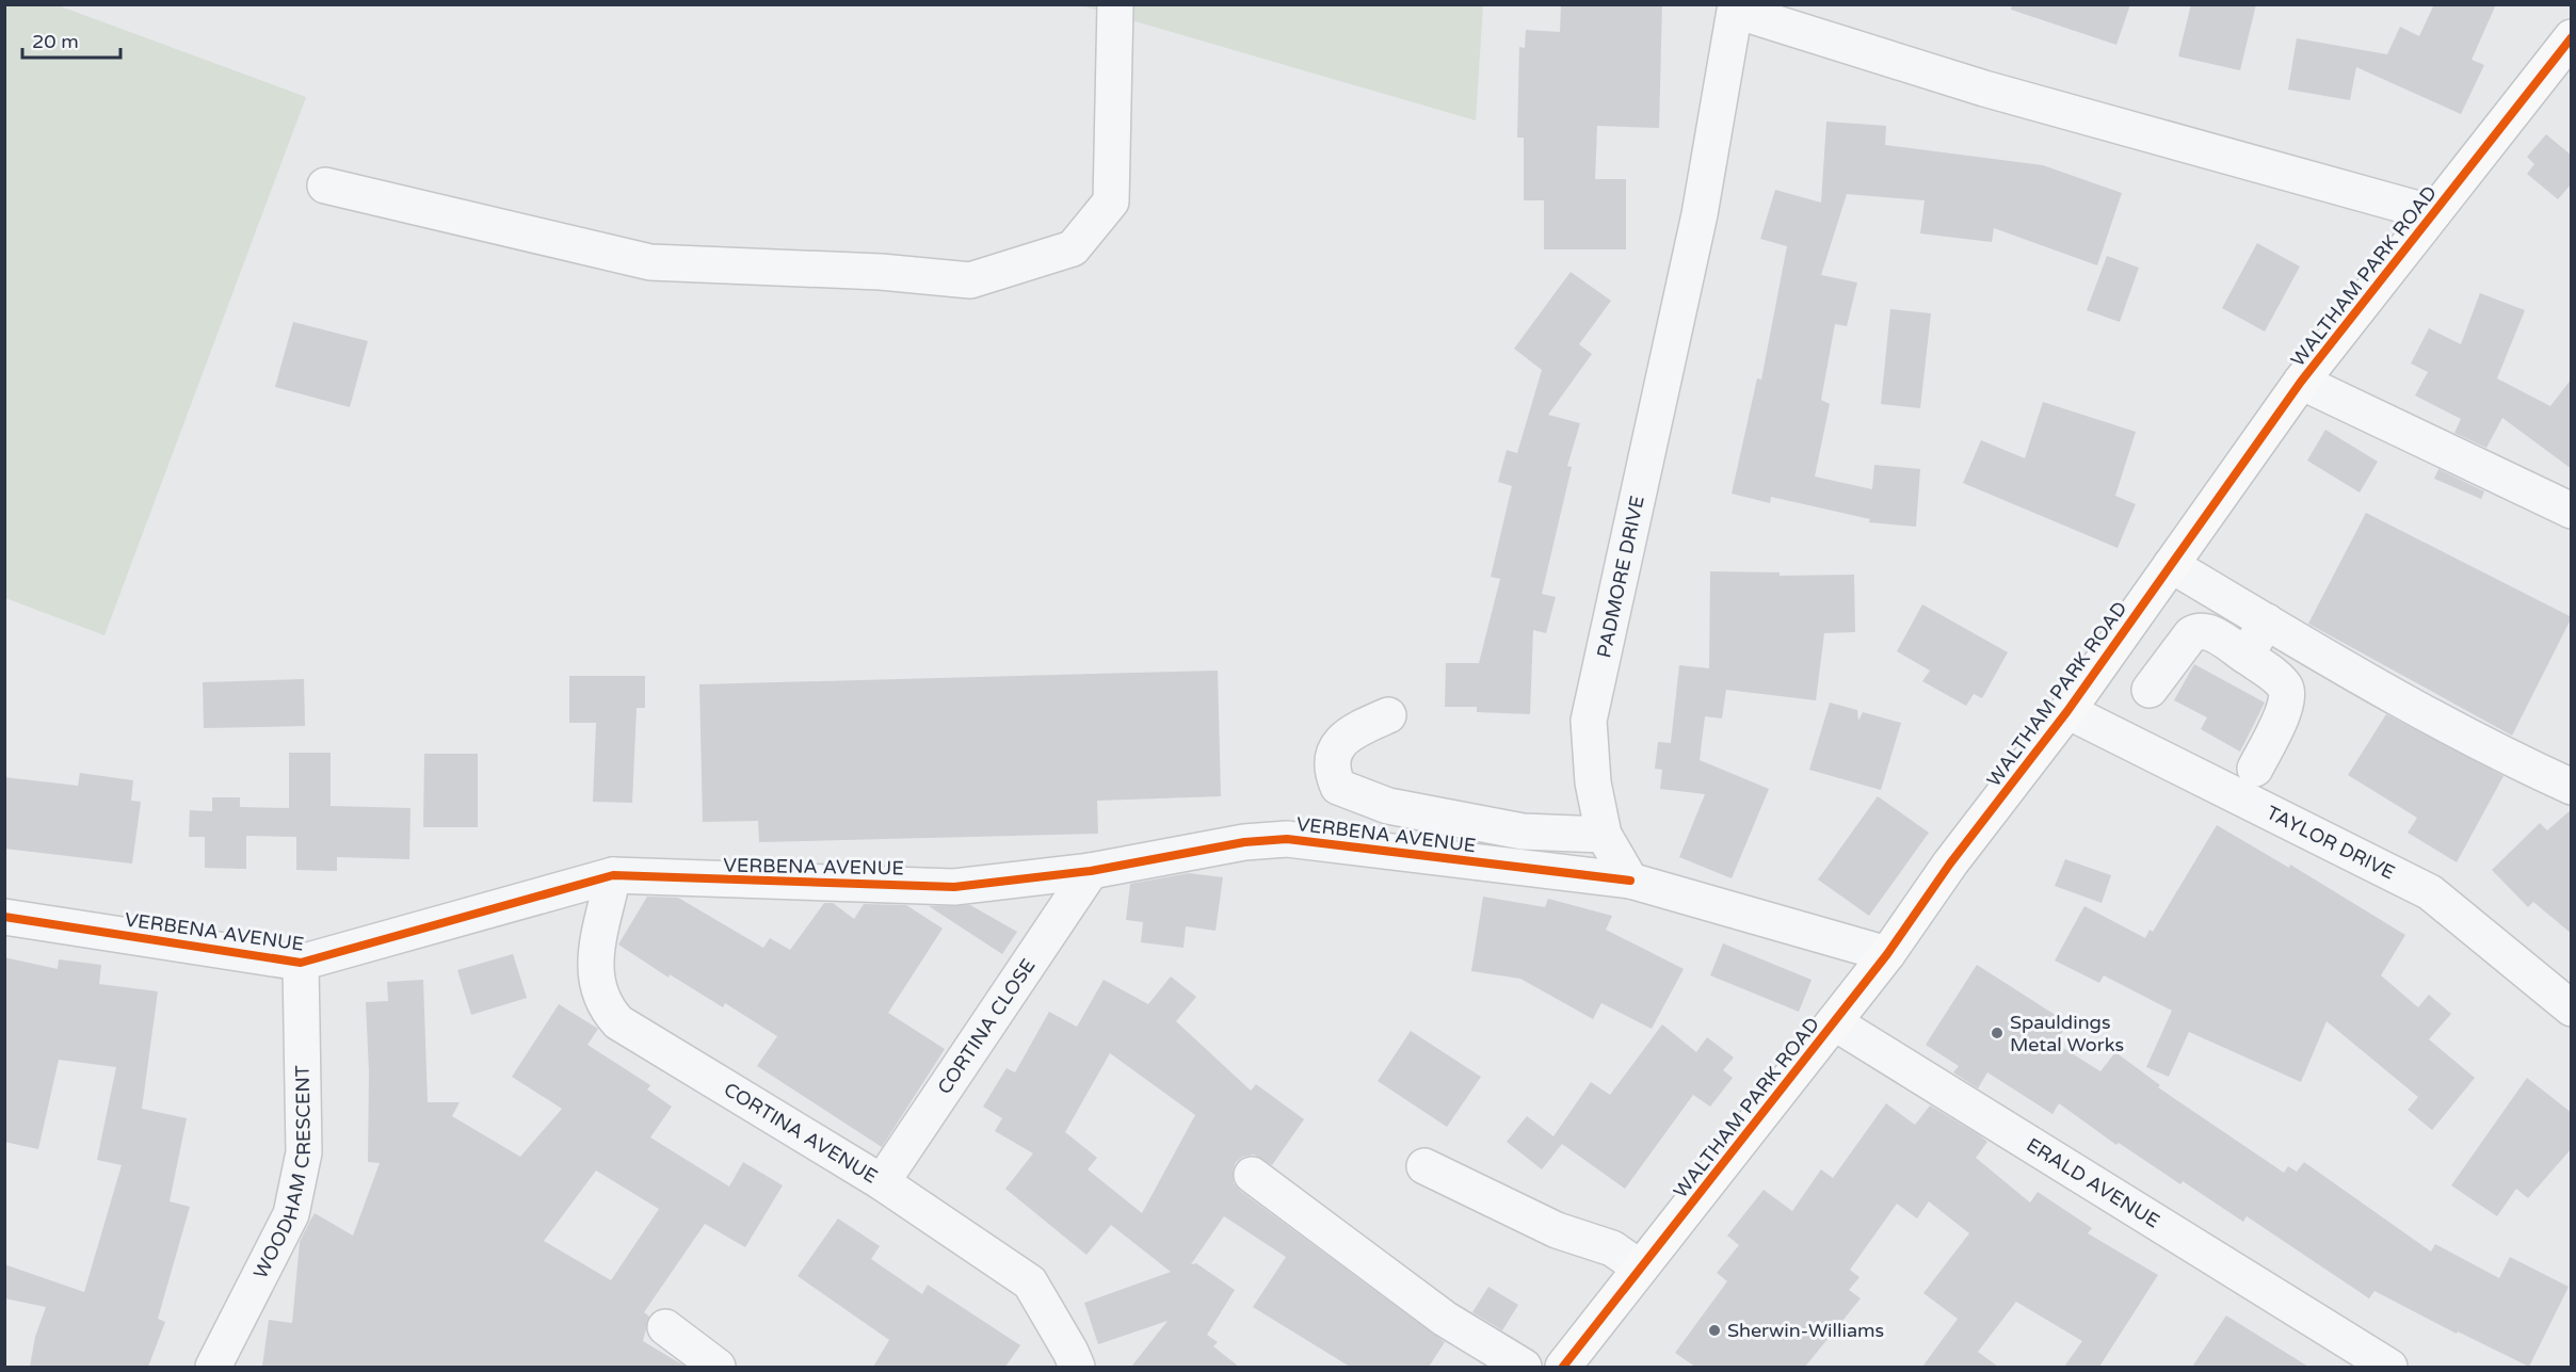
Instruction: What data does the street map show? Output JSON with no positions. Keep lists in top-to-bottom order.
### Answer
{
  "streets": {
    "main road": ["WALTHAM PARK ROAD"],
    "street": [
      "PADMORE DRIVE",
      "VERBENA AVENUE",
      "TAYLOR DRIVE",
      "CORTINA CLOSE",
      "CORTINA AVENUE",
      "WOODHAM CRESCENT",
      "ERALD AVENUE"
    ]
  },
  "crossings": [
    ["WALTHAM PARK ROAD", "TAYLOR DRIVE"],
    ["WALTHAM PARK ROAD", "ERALD AVENUE"],
    ["PADMORE DRIVE", "VERBENA AVENUE"],
    ["VERBENA AVENUE", "CORTINA CLOSE"],
    ["VERBENA AVENUE", "CORTINA AVENUE"],
    ["VERBENA AVENUE", "WOODHAM CRESCENT"],
    ["CORTINA CLOSE", "CORTINA AVENUE"]
  ],
  "places": ["Spauldings Metal Works", "Sherwin-Williams"],
  "scale_bar": "20 m"
}
